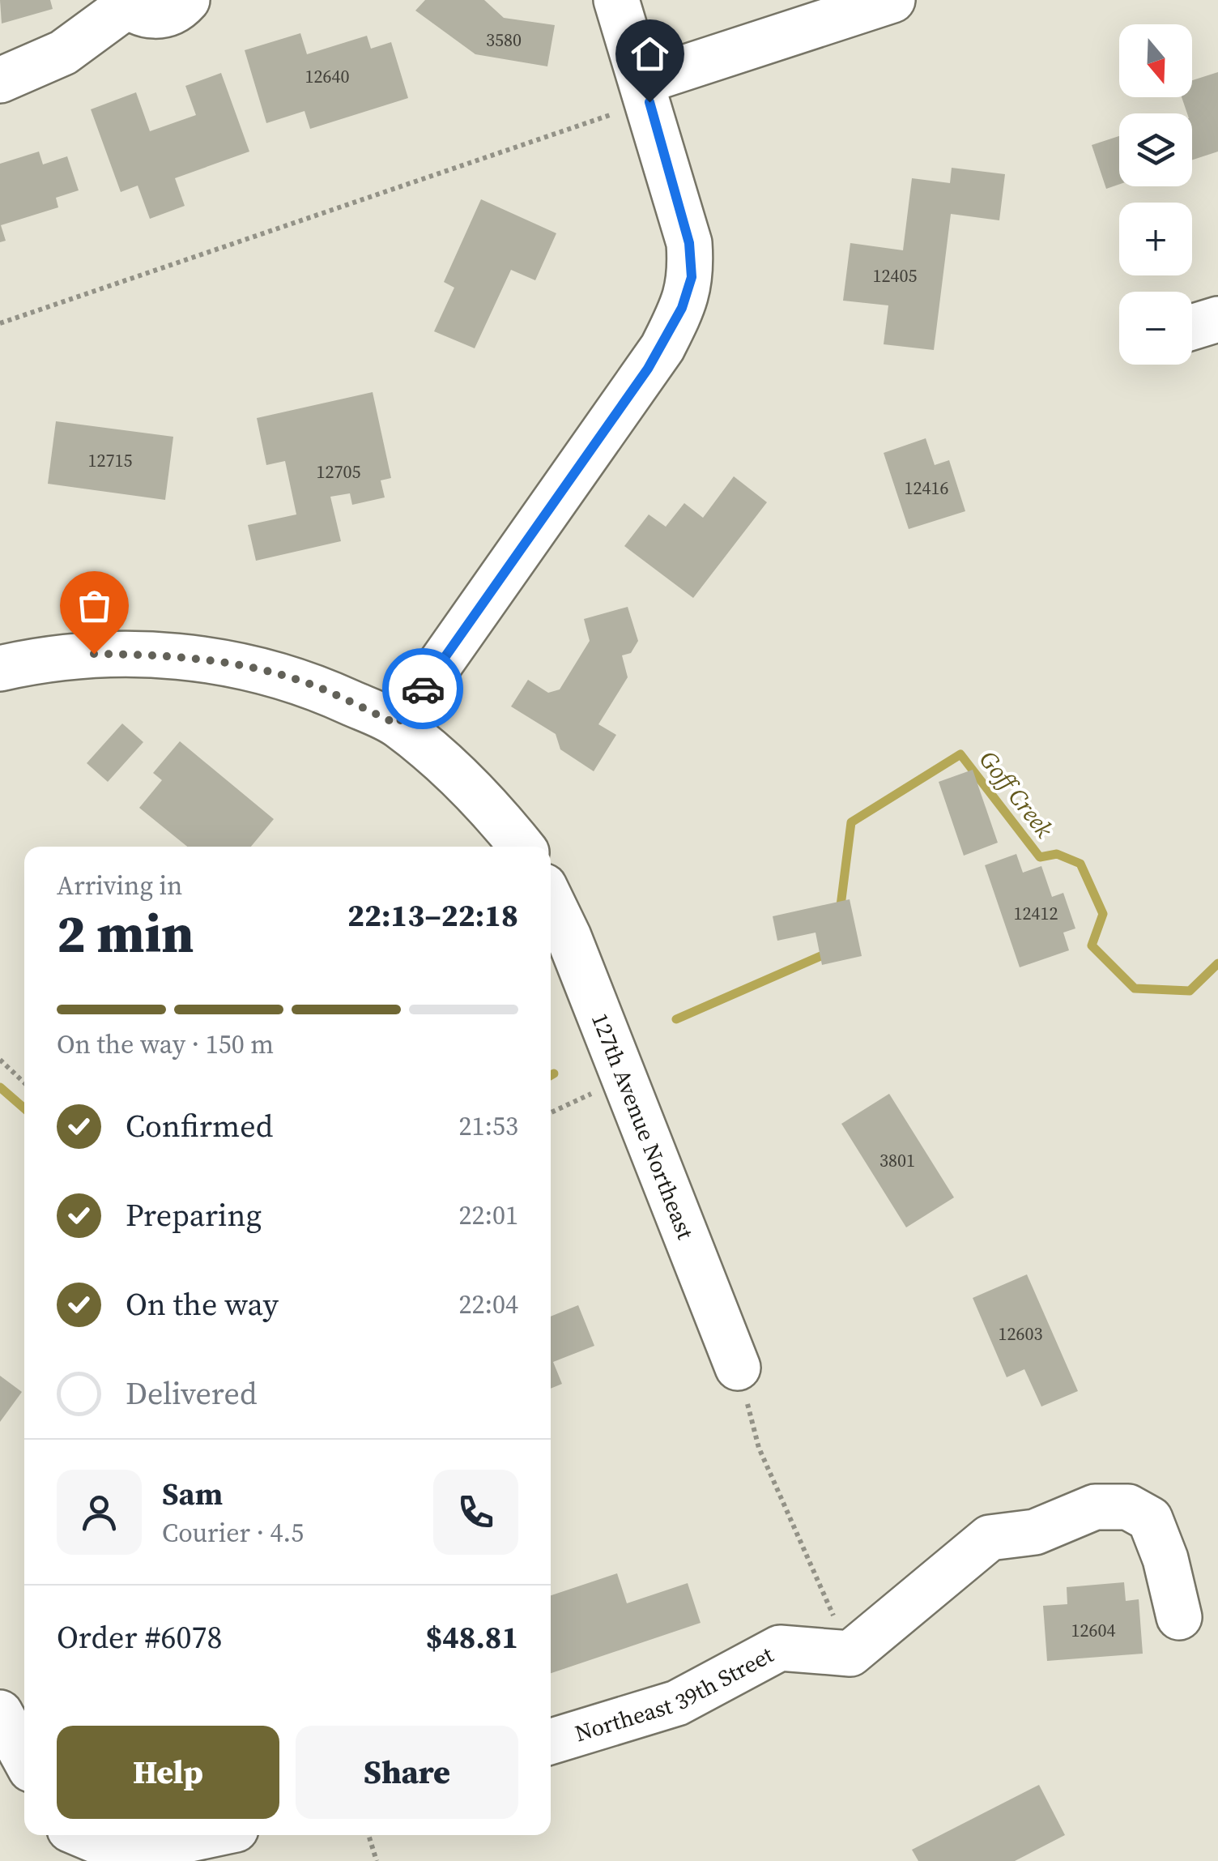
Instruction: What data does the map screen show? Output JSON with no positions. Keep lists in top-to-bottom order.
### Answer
{
  "streets": {
    "street": ["127th Avenue Northeast", "Northeast 39th Street"]
  },
  "water": ["Goff Creek"],
  "house_numbers": [
    "3580",
    "12640",
    "12405",
    "12715",
    "12705",
    "12416",
    "12412",
    "3801",
    "12603",
    "12604"
  ],
  "north": "bottom",
  "page": {
    "map_buttons": ["+", "−"],
    "heading": ["2 min", "Arriving in", "22:13–22:18"],
    "panel": [
      "Sam",
      "Courier · 4.5",
      "Order #6078",
      "$48.81"
    ],
    "bar": "On the way · 150 m",
    "list": [
      ["Confirmed", "21:53"],
      ["Preparing", "22:01"],
      ["On the way", "22:04"],
      "Delivered"
    ],
    "buttons": ["Help", "Share"]
  }
}
